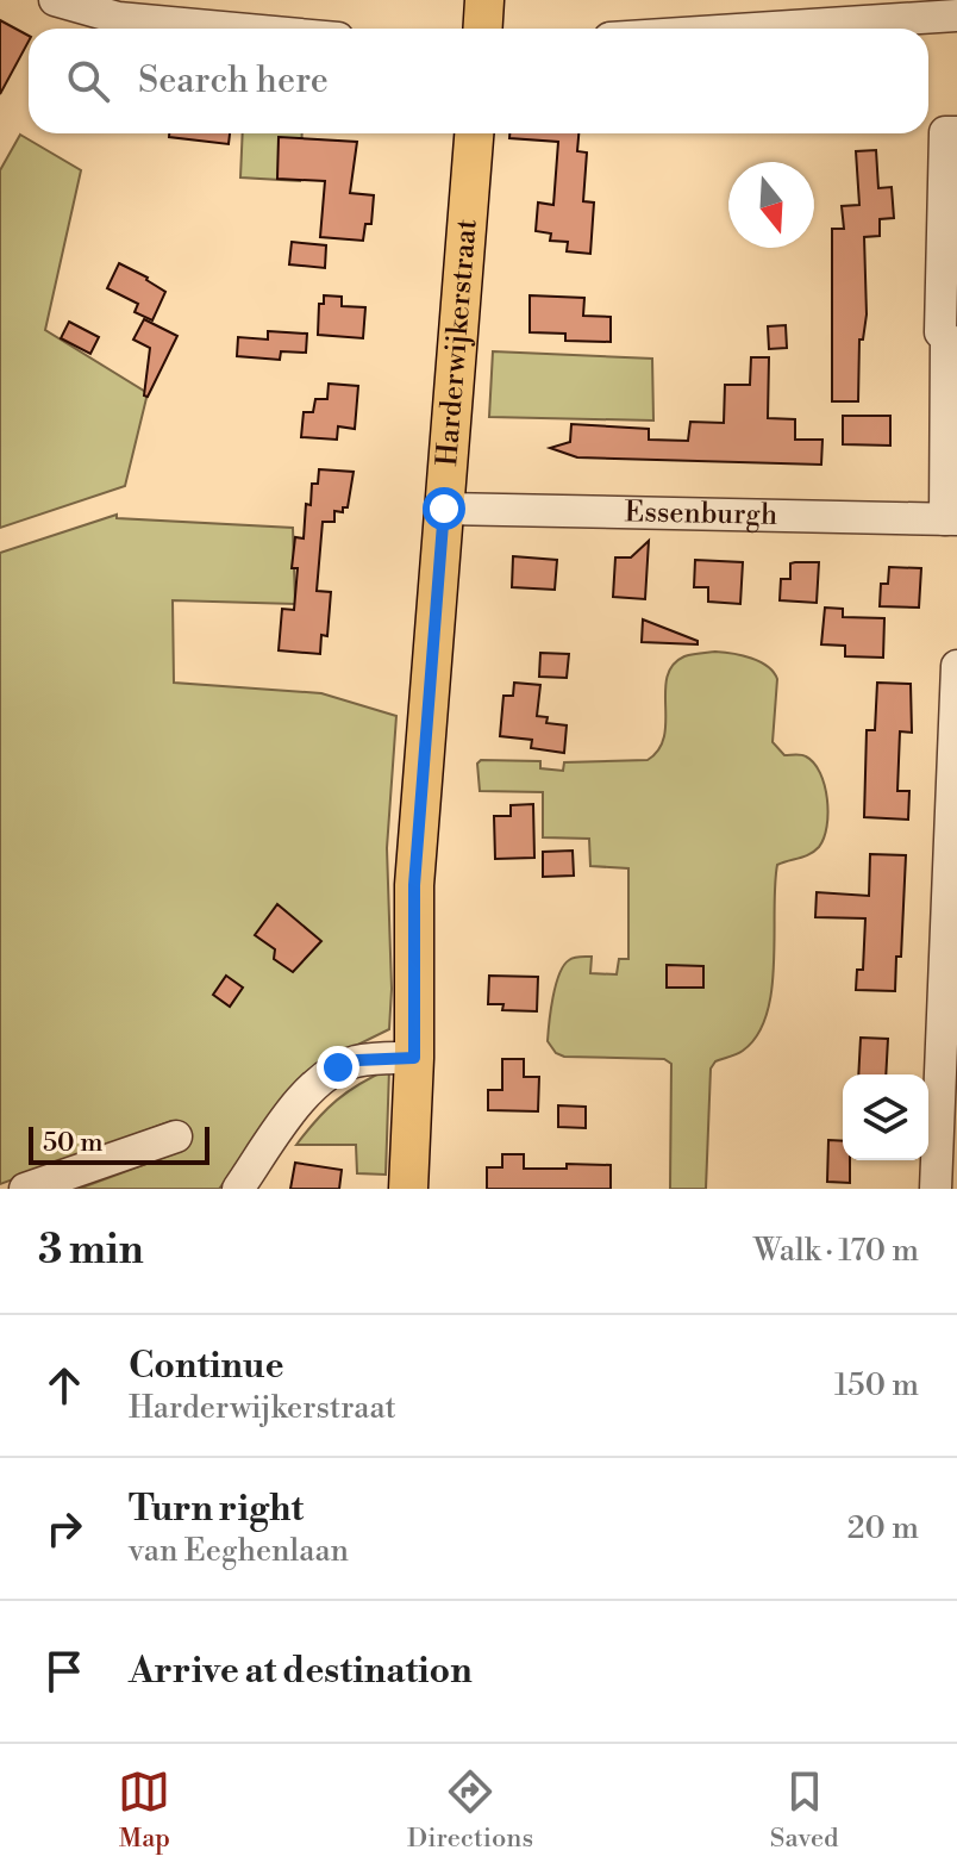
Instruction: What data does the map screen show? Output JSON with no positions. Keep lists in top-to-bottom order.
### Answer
{
  "streets": {
    "main road": ["Harderwijkerstraat"],
    "street": ["Essenburgh"]
  },
  "crossings": [
    ["Harderwijkerstraat", "Essenburgh"]
  ],
  "scale_bar": "50 m",
  "north": "bottom",
  "page": {
    "search": "Search here",
    "scale": "50 m",
    "heading": ["3 min", "Walk · 170 m"],
    "list": [
      ["Continue", "Harderwijkerstraat", "150 m"],
      ["Turn right", "van Eeghenlaan", "20 m"],
      "Arrive at destination"
    ],
    "nav": ["Map", "Directions", "Saved"]
  }
}
